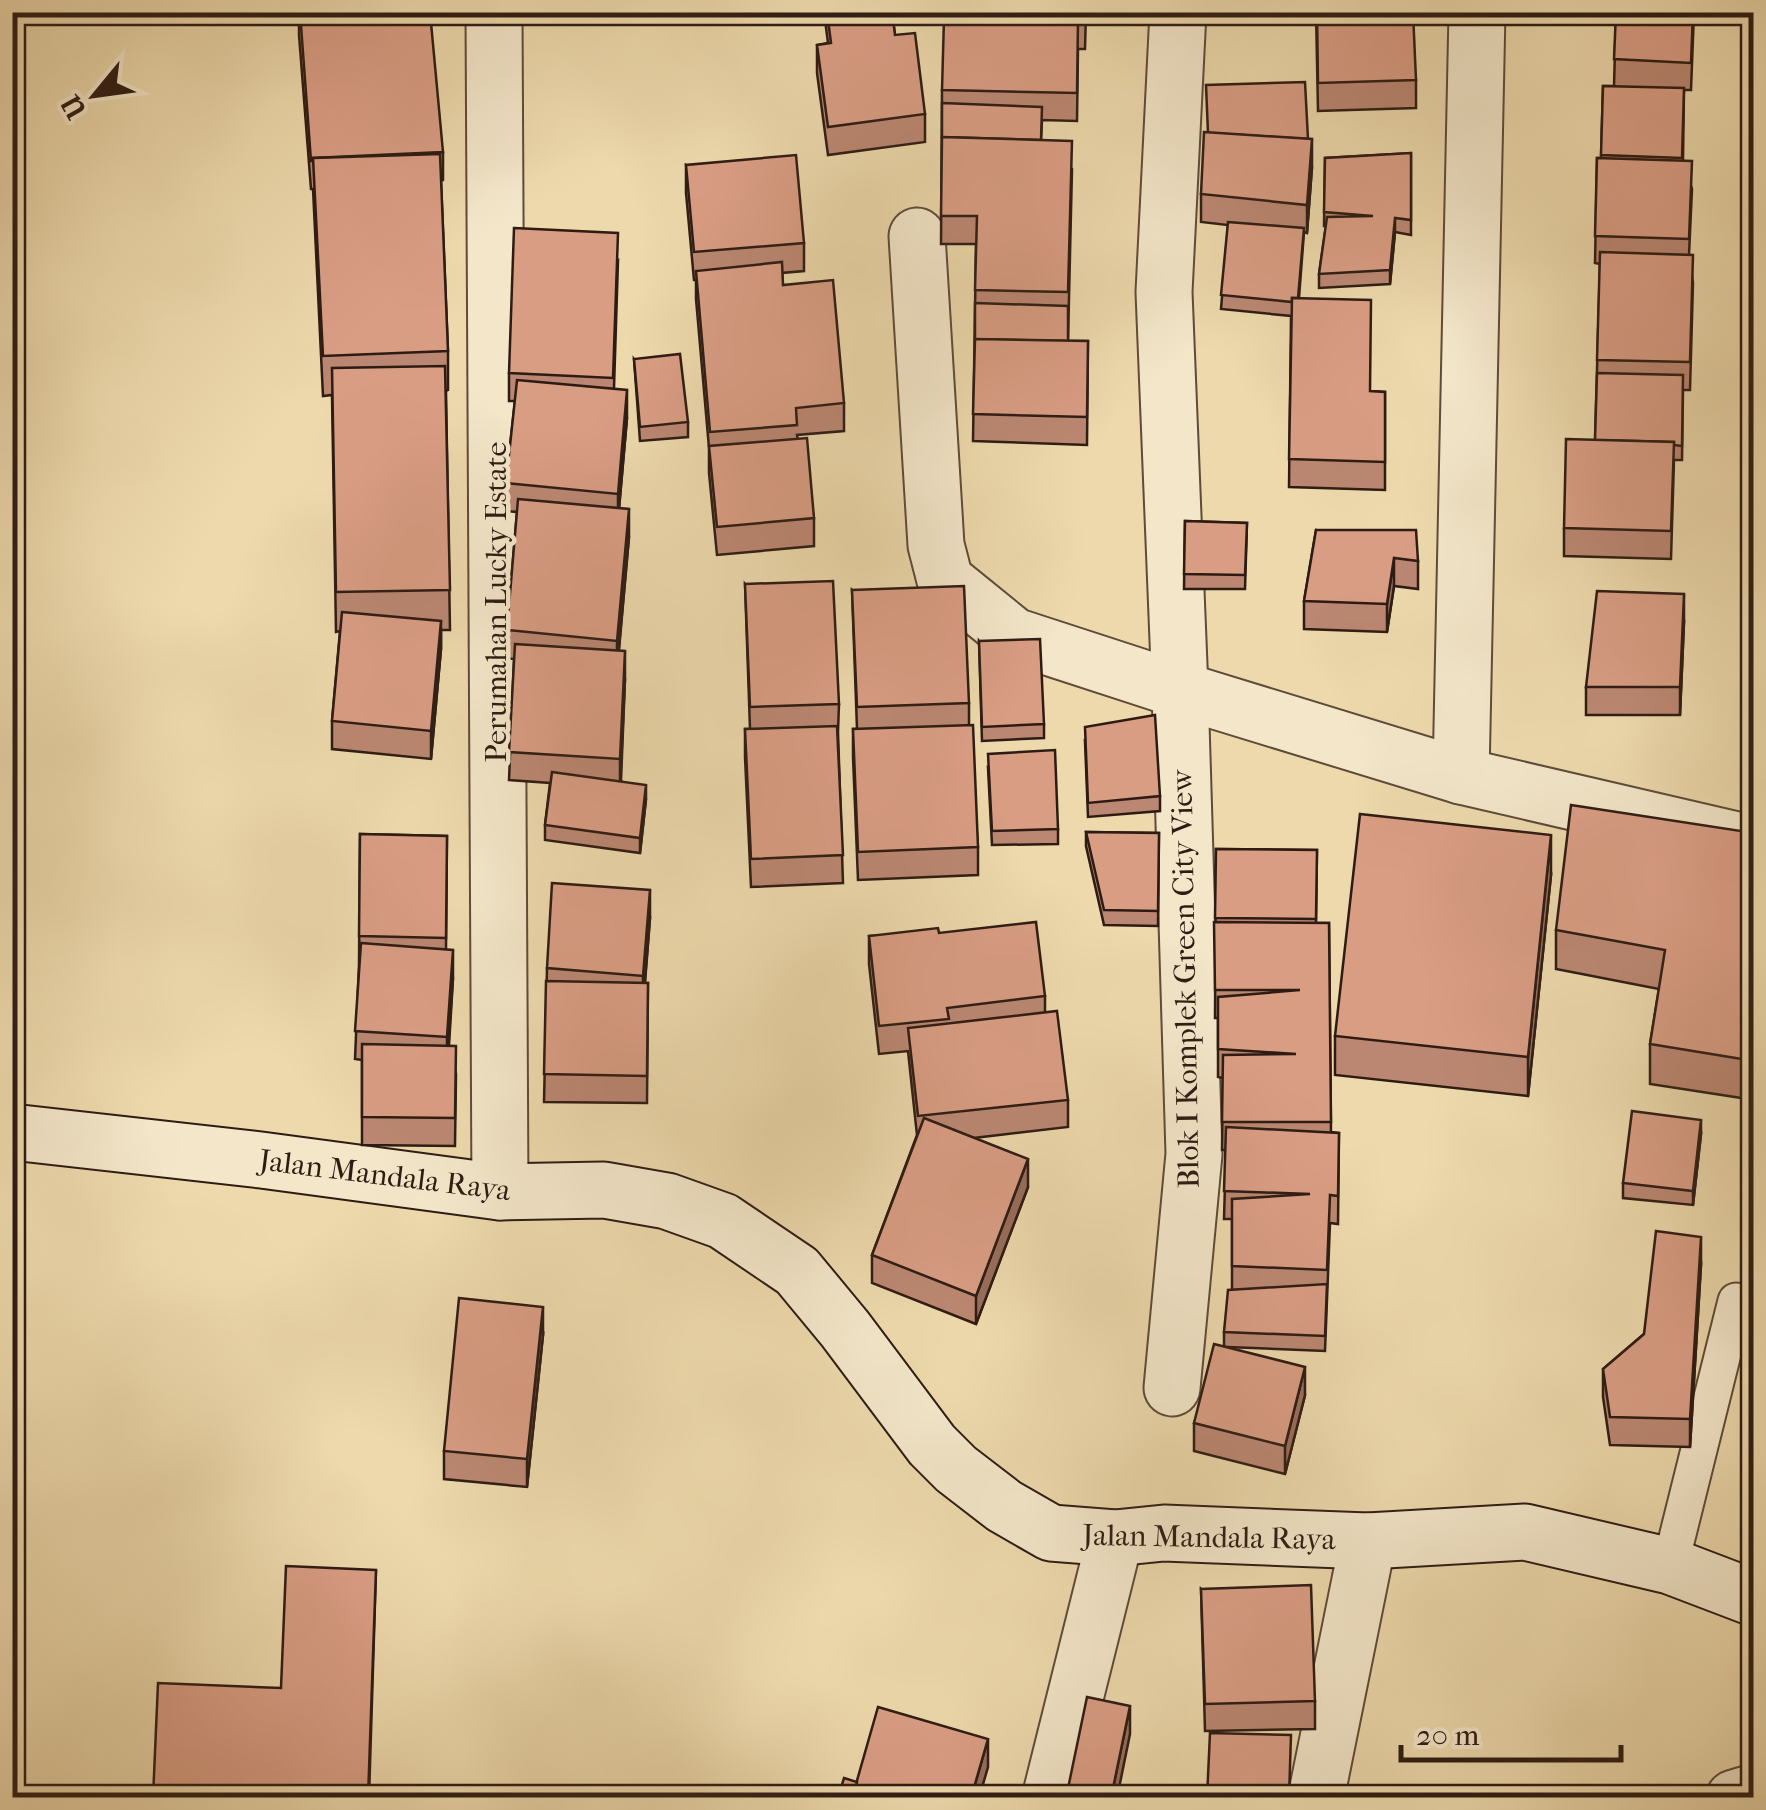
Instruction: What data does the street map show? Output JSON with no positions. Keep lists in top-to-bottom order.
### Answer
{
  "streets": {
    "street": ["Perumahan Lucky Estate", "Blok I Komplek Green City View", "Jalan Mandala Raya"]
  },
  "crossings": [
    ["Perumahan Lucky Estate", "Jalan Mandala Raya"]
  ],
  "scale_bar": "20 m",
  "north": "bottom left"
}
